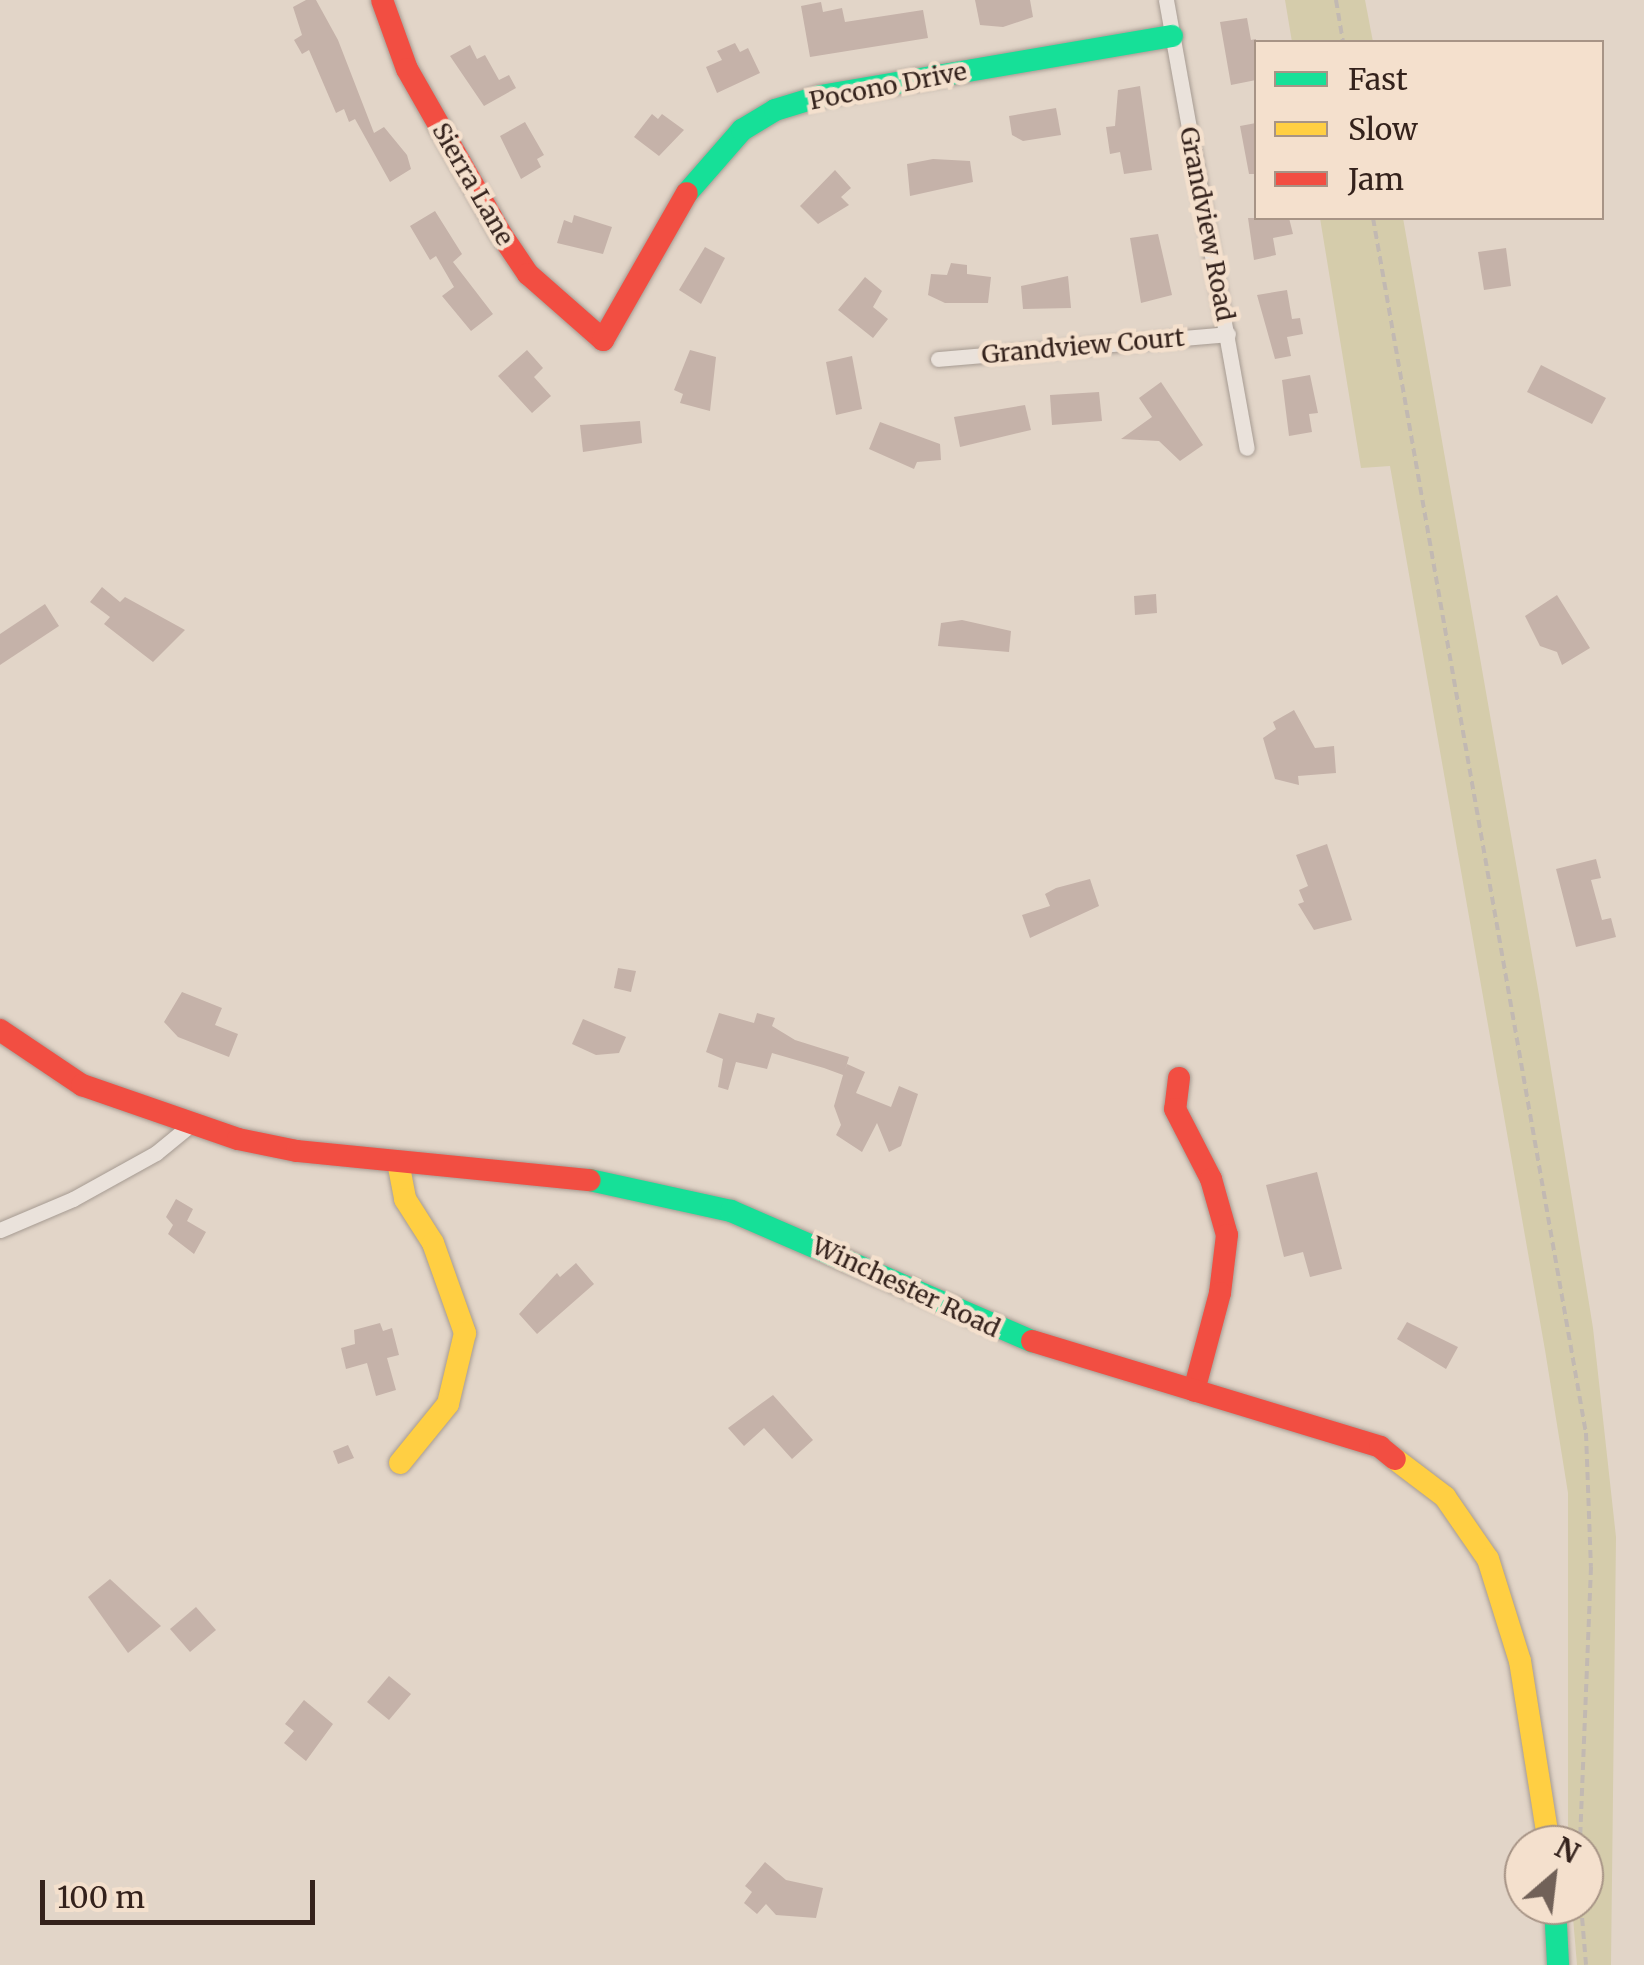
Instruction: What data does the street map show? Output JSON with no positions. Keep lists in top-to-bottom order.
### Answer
{
  "streets": {
    "street": [
      "Pocono Drive",
      "Sierra Lane",
      "Grandview Road",
      "Grandview Court",
      "Winchester Road"
    ]
  },
  "crossings": [
    ["Pocono Drive", "Sierra Lane"],
    ["Pocono Drive", "Grandview Road"],
    ["Grandview Road", "Grandview Court"]
  ],
  "legend": ["Fast", "Slow", "Jam"],
  "scale_bar": "100 m",
  "north": "top right"
}
